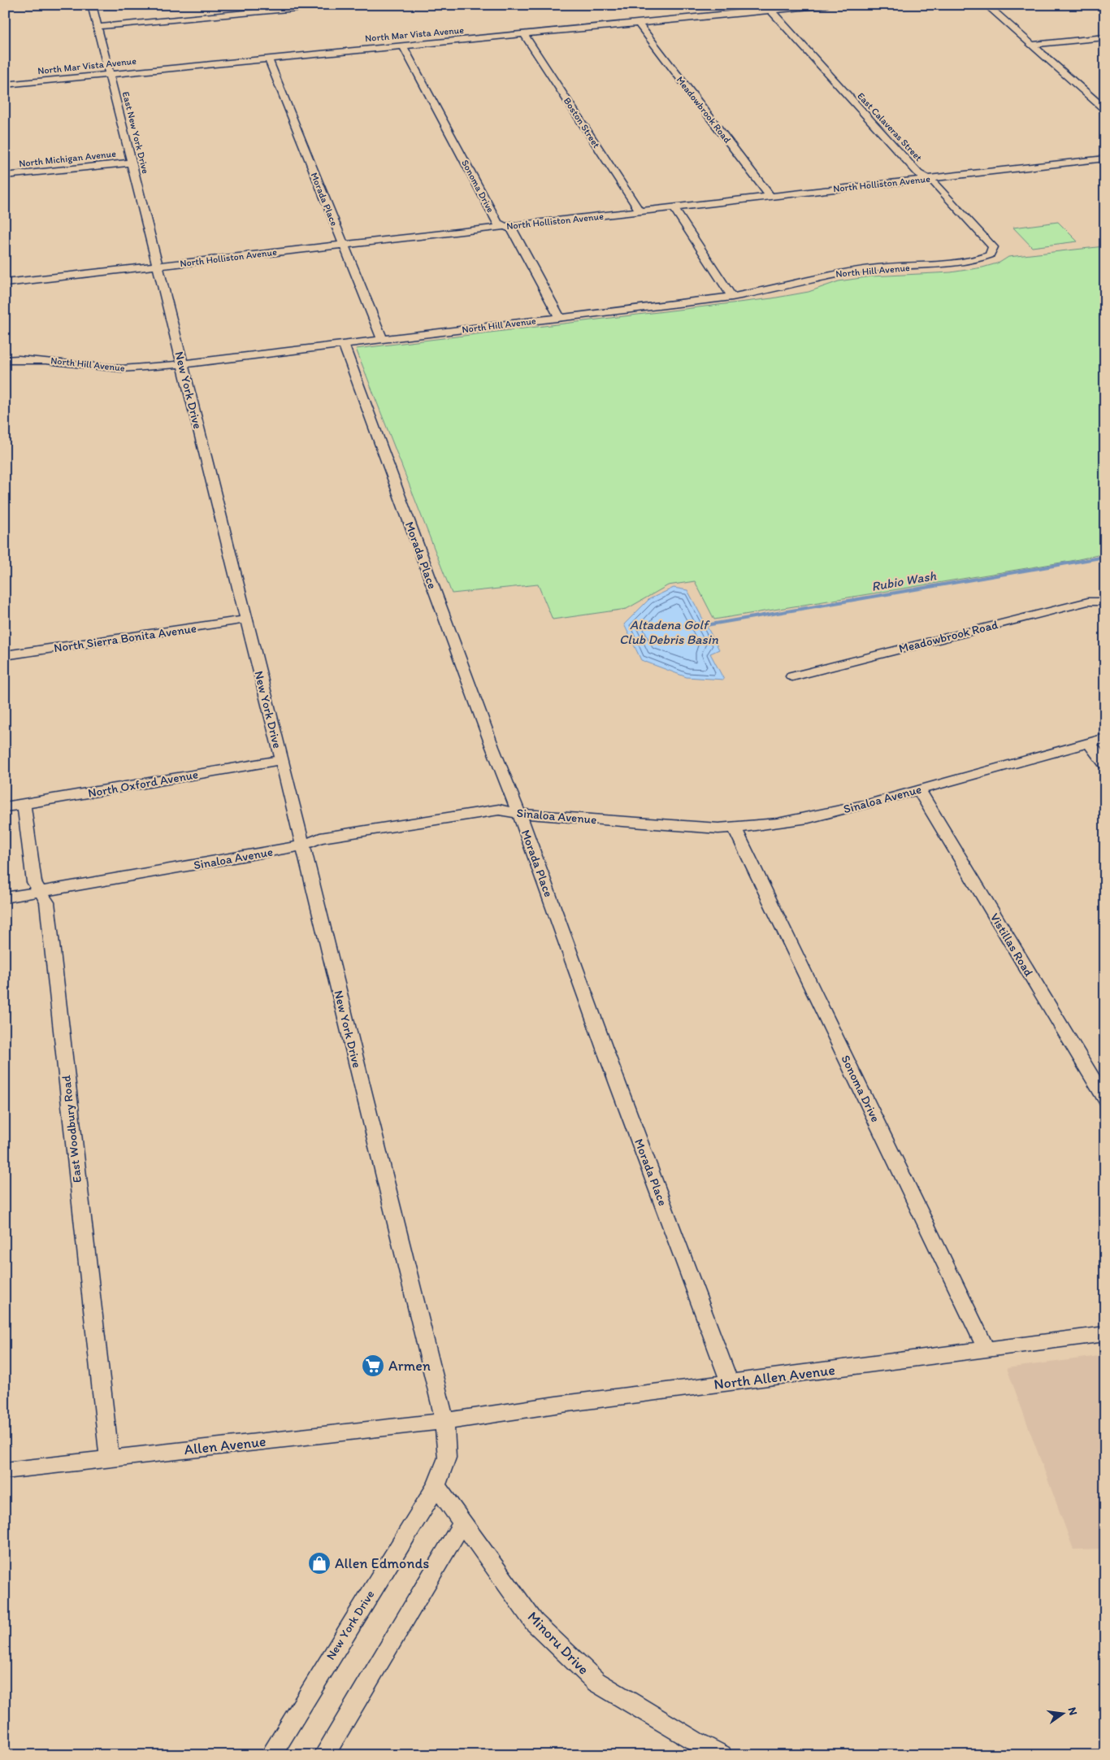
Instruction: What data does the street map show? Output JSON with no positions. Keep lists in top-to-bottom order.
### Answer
{
  "streets": {
    "street": [
      "North Mar Vista Avenue",
      "Meadowbrook Road",
      "Boston Street",
      "East Calaveras Street",
      "East New York Drive",
      "North Michigan Avenue",
      "North Holliston Avenue",
      "Sonoma Drive",
      "Morada Place",
      "North Hill Avenue",
      "New York Drive",
      "North Sierra Bonita Avenue",
      "North Oxford Avenue",
      "Sinaloa Avenue",
      "Vistillas Road",
      "East Woodbury Road",
      "North Allen Avenue",
      "Allen Avenue",
      "Minoru Drive"
    ]
  },
  "crossings": [
    ["North Mar Vista Avenue", "Meadowbrook Road"],
    ["North Mar Vista Avenue", "Boston Street"],
    ["North Mar Vista Avenue", "East Calaveras Street"],
    ["North Mar Vista Avenue", "East New York Drive"],
    ["North Mar Vista Avenue", "Sonoma Drive"],
    ["North Mar Vista Avenue", "Morada Place"],
    ["Meadowbrook Road", "North Holliston Avenue"],
    ["Boston Street", "North Holliston Avenue"],
    ["East Calaveras Street", "North Holliston Avenue"],
    ["East Calaveras Street", "North Hill Avenue"],
    ["East New York Drive", "North Michigan Avenue"],
    ["East New York Drive", "North Holliston Avenue"],
    ["East New York Drive", "New York Drive"],
    ["North Holliston Avenue", "Sonoma Drive"],
    ["North Holliston Avenue", "Morada Place"],
    ["North Holliston Avenue", "New York Drive"],
    ["Sonoma Drive", "North Hill Avenue"],
    ["Sonoma Drive", "Sinaloa Avenue"],
    ["Sonoma Drive", "North Allen Avenue"],
    ["Morada Place", "North Hill Avenue"],
    ["Morada Place", "Sinaloa Avenue"],
    ["Morada Place", "North Allen Avenue"],
    ["North Hill Avenue", "New York Drive"],
    ["New York Drive", "North Sierra Bonita Avenue"],
    ["New York Drive", "North Oxford Avenue"],
    ["New York Drive", "Sinaloa Avenue"],
    ["New York Drive", "North Allen Avenue"],
    ["New York Drive", "Allen Avenue"],
    ["New York Drive", "Minoru Drive"],
    ["North Oxford Avenue", "East Woodbury Road"],
    ["Sinaloa Avenue", "Vistillas Road"],
    ["Sinaloa Avenue", "East Woodbury Road"],
    ["East Woodbury Road", "Allen Avenue"],
    ["North Allen Avenue", "Allen Avenue"]
  ],
  "water": ["Rubio Wash", "Altadena Golf Club Debris Basin"],
  "places": {
    "supermarket": ["Armen"],
    "shop": ["Allen Edmonds"]
  },
  "north": "right"
}
